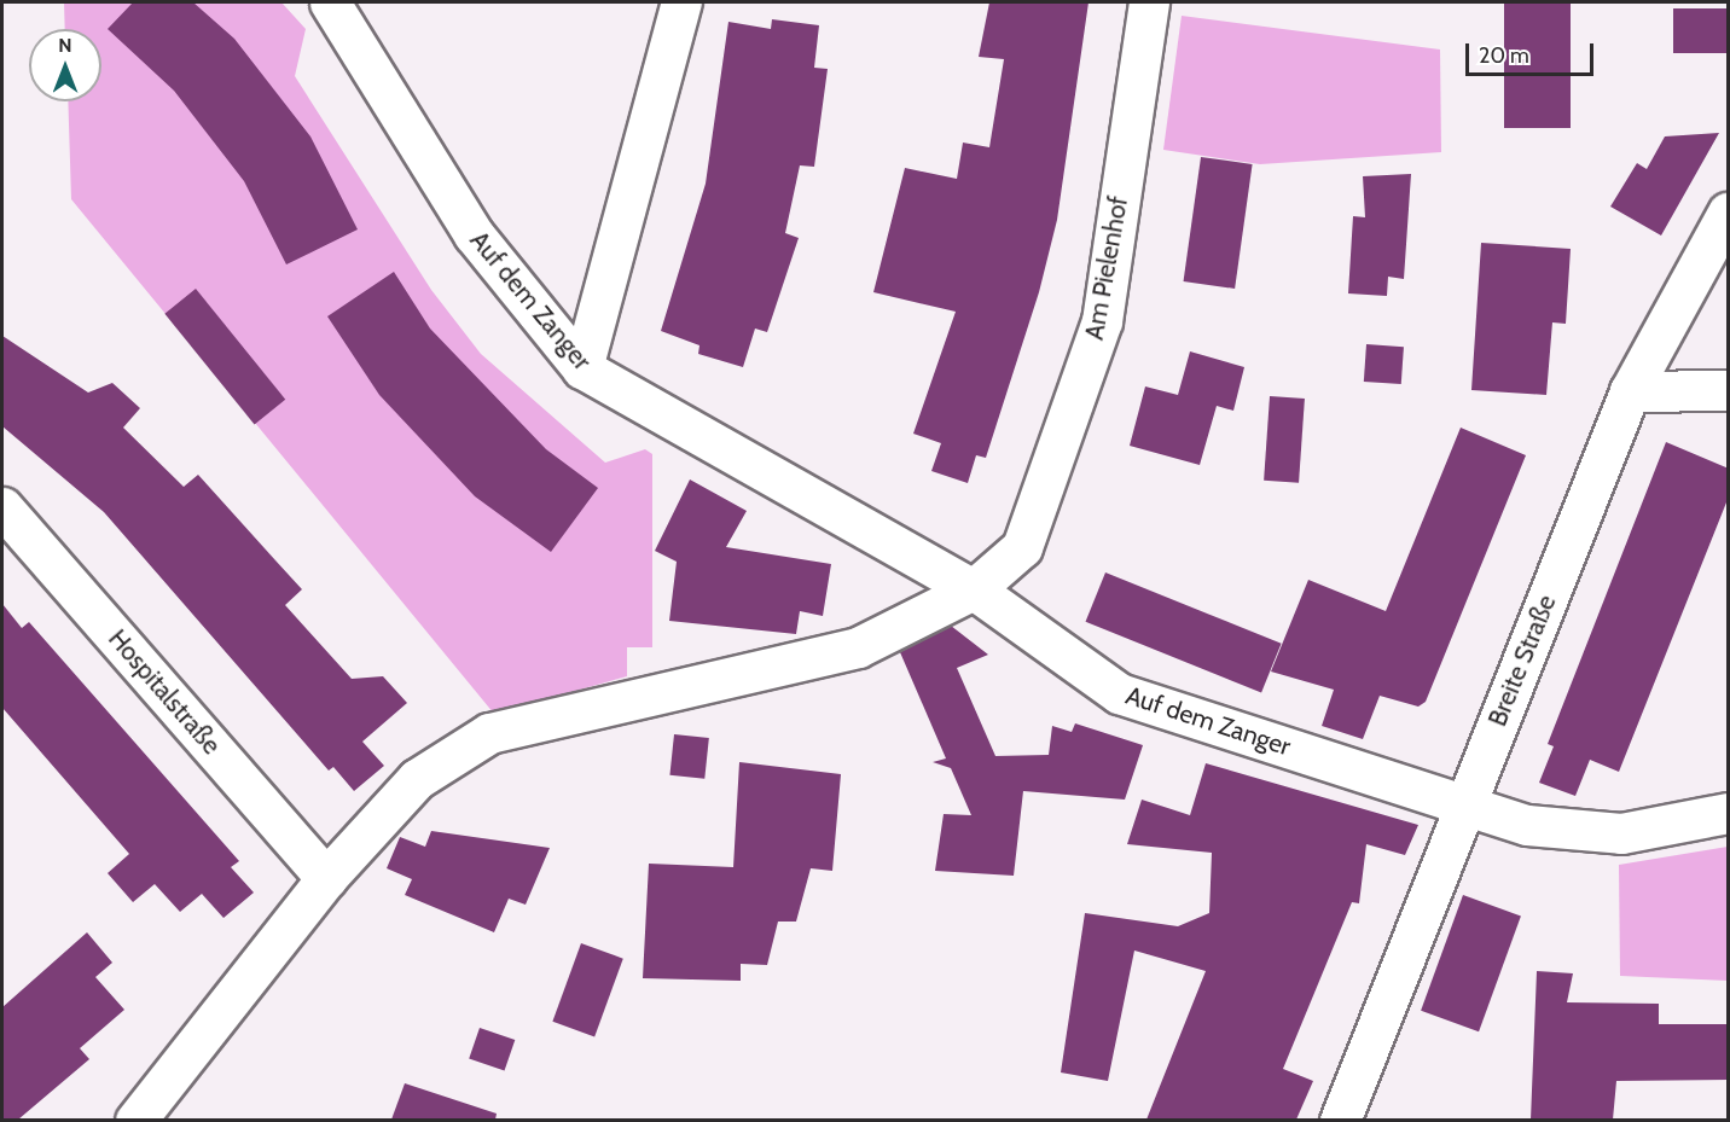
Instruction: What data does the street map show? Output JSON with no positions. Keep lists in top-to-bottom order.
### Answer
{
  "streets": {
    "street": [
      "Am Pielenhof",
      "Auf dem Zanger",
      "Breite Straße",
      "Hospitalstraße"
    ]
  },
  "crossings": [
    ["Am Pielenhof", "Auf dem Zanger"],
    ["Auf dem Zanger", "Breite Straße"]
  ],
  "scale_bar": "20 m",
  "north": "top"
}
